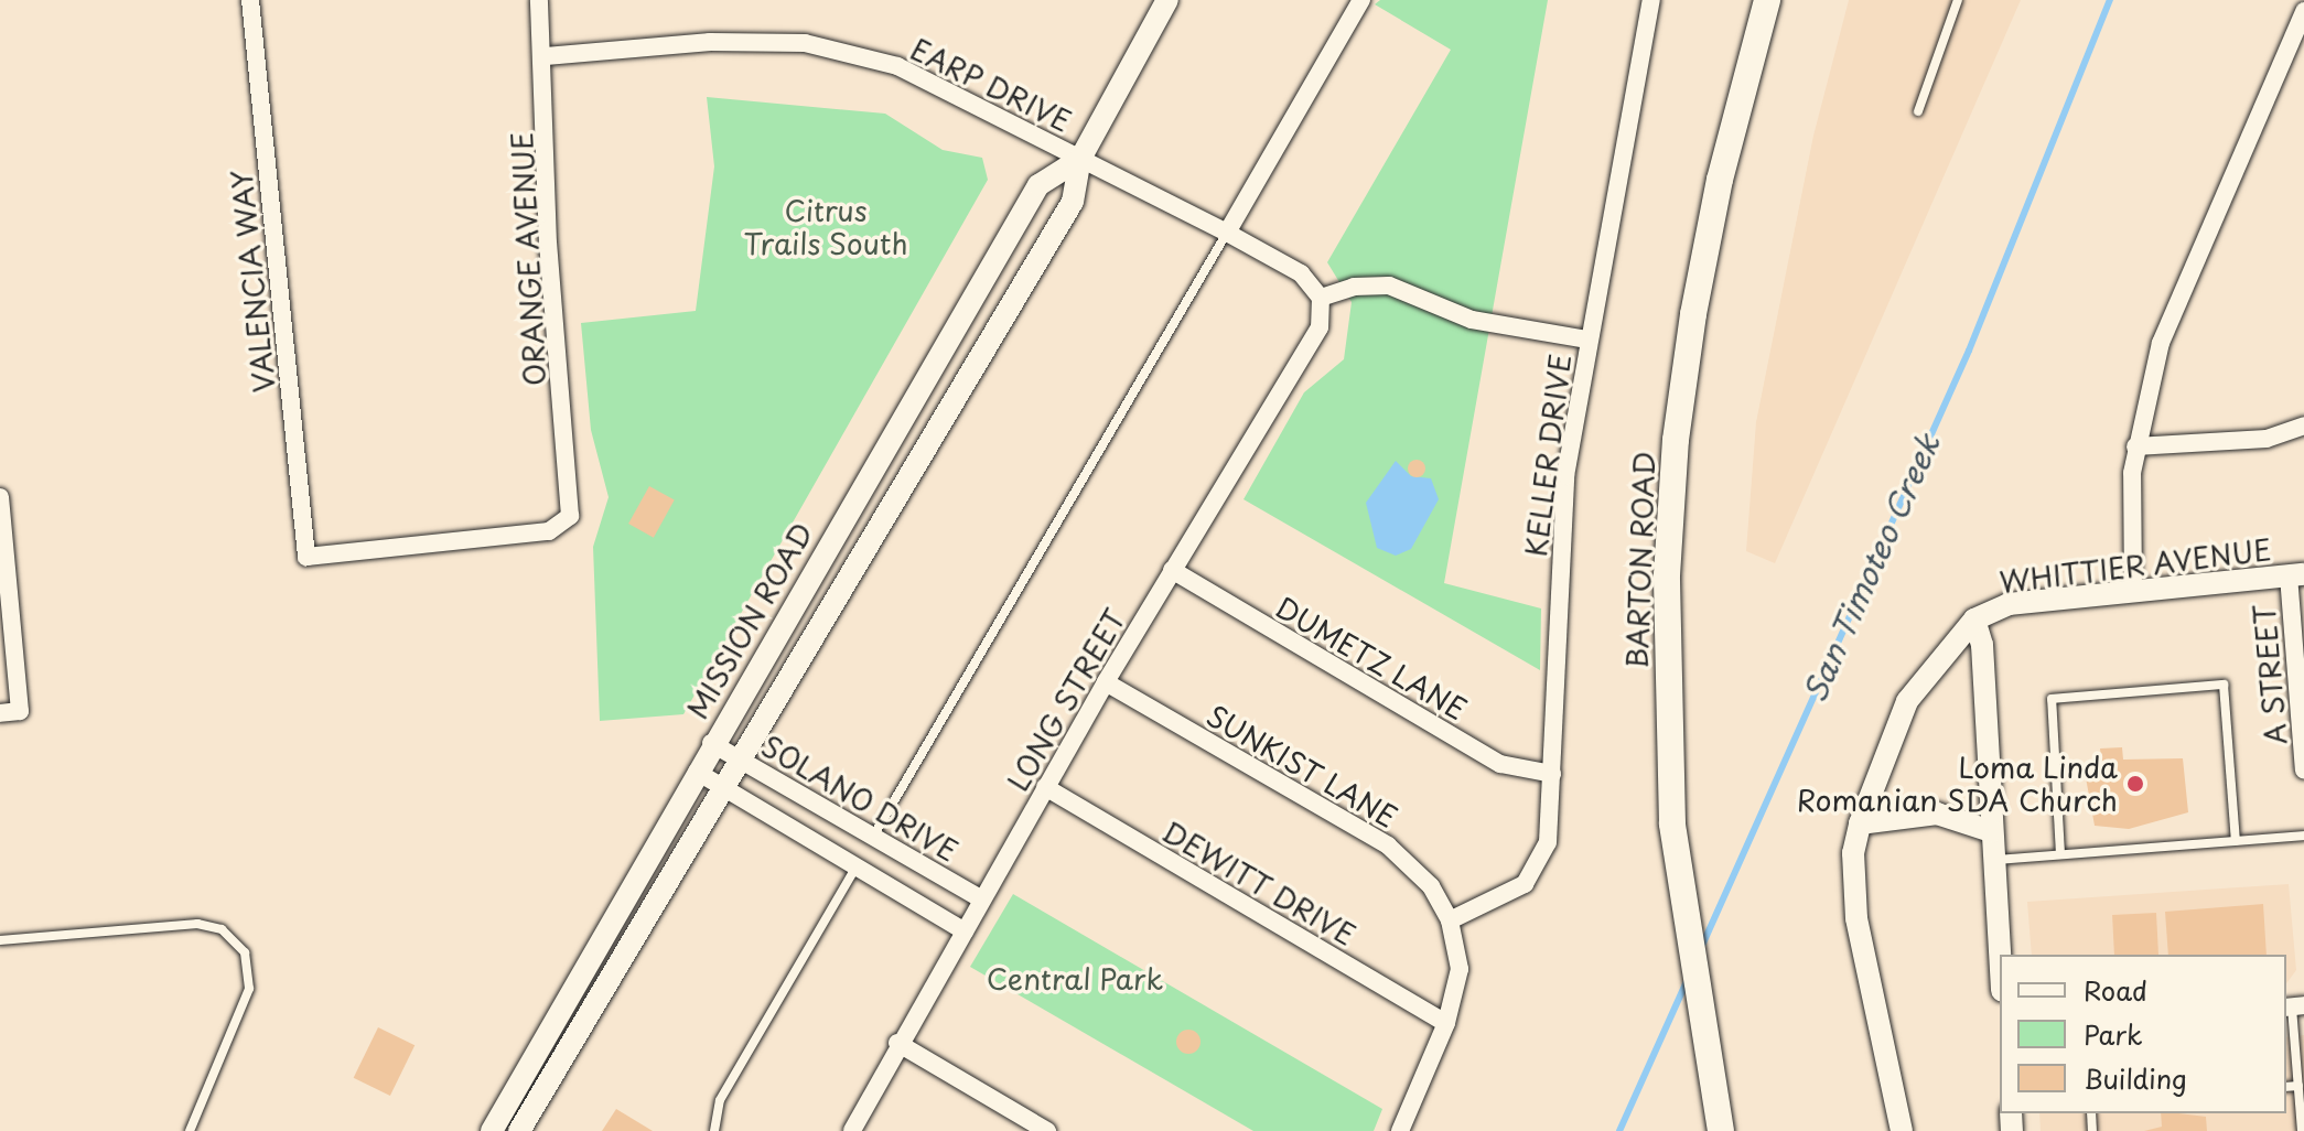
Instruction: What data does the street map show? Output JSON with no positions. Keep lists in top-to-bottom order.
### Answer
{
  "streets": {
    "main road": ["BARTON ROAD"],
    "street": [
      "EARP DRIVE",
      "ORANGE AVENUE",
      "VALENCIA WAY",
      "KELLER DRIVE",
      "WHITTIER AVENUE",
      "MISSION ROAD",
      "DUMETZ LANE",
      "A STREET",
      "LONG STREET",
      "SUNKIST LANE",
      "SOLANO DRIVE",
      "DEWITT DRIVE"
    ]
  },
  "crossings": [
    ["EARP DRIVE", "ORANGE AVENUE"],
    ["EARP DRIVE", "MISSION ROAD"],
    ["EARP DRIVE", "LONG STREET"],
    ["ORANGE AVENUE", "VALENCIA WAY"],
    ["KELLER DRIVE", "DUMETZ LANE"],
    ["KELLER DRIVE", "SUNKIST LANE"],
    ["WHITTIER AVENUE", "A STREET"],
    ["MISSION ROAD", "SOLANO DRIVE"],
    ["DUMETZ LANE", "LONG STREET"],
    ["LONG STREET", "SUNKIST LANE"],
    ["LONG STREET", "SOLANO DRIVE"],
    ["LONG STREET", "DEWITT DRIVE"]
  ],
  "water": ["San Timoteo Creek"],
  "parks": ["Citrus Trails South", "Central Park"],
  "places": ["Loma Linda Romanian SDA Church"],
  "legend": ["Road", "Park", "Building"]
}
